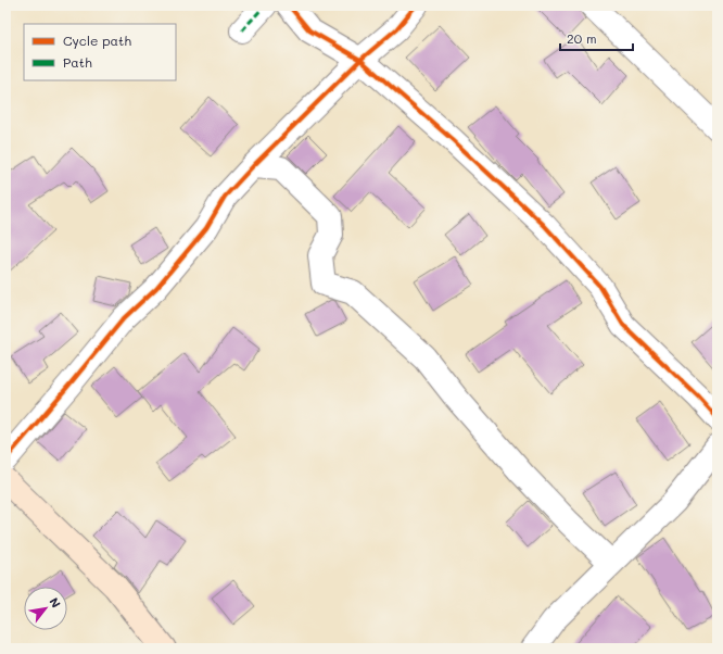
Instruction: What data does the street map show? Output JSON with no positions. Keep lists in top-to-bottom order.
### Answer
{
  "legend": ["Cycle path", "Path"],
  "scale_bar": "20 m",
  "north": "top right"
}
